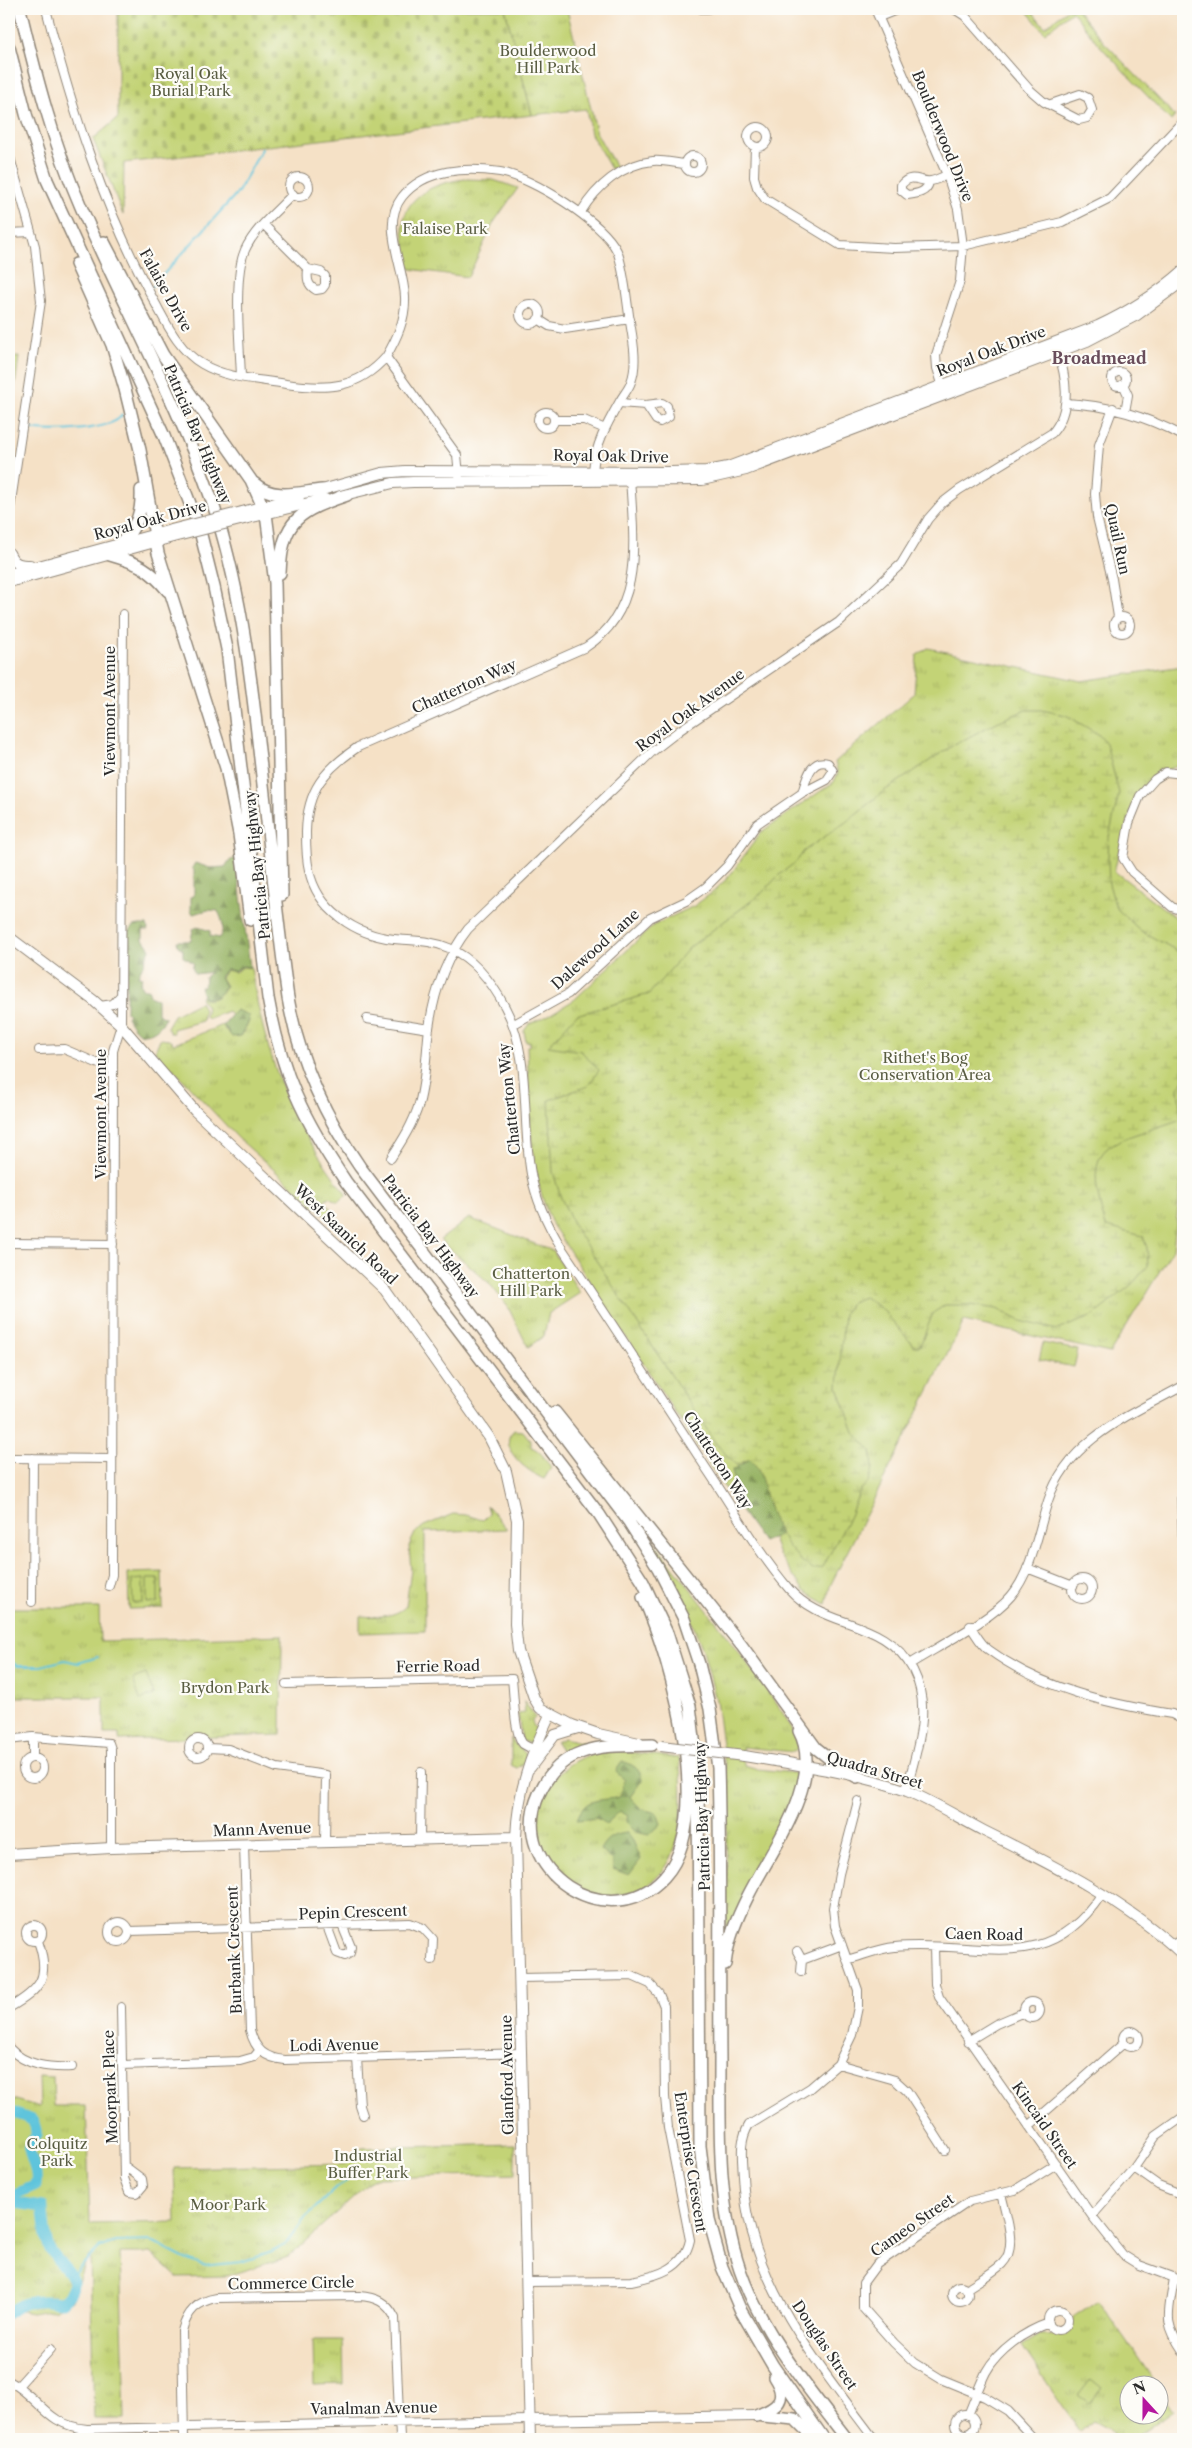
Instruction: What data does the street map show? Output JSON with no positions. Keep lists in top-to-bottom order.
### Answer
{
  "streets": {
    "highway": ["Patricia Bay Highway"],
    "main road": [
      "Royal Oak Drive",
      "West Saanich Road",
      "Quadra Street",
      "Mann Avenue",
      "Glanford Avenue",
      "Vanalman Avenue"
    ],
    "street": [
      "Boulderwood Drive",
      "Falaise Drive",
      "Quail Run",
      "Chatterton Way",
      "Royal Oak Avenue",
      "Viewmont Avenue",
      "Dalewood Lane",
      "Ferrie Road",
      "Pepin Crescent",
      "Caen Road",
      "Burbank Crescent",
      "Lodi Avenue",
      "Moorpark Place",
      "Kincaid Street",
      "Enterprise Crescent",
      "Cameo Street",
      "Commerce Circle",
      "Douglas Street"
    ]
  },
  "crossings": [
    ["Boulderwood Drive", "Royal Oak Drive"],
    ["Falaise Drive", "Royal Oak Drive"],
    ["Royal Oak Drive", "Chatterton Way"],
    ["Royal Oak Drive", "Royal Oak Avenue"],
    ["Chatterton Way", "Royal Oak Avenue"],
    ["Chatterton Way", "Dalewood Lane"],
    ["Chatterton Way", "Quadra Street"],
    ["Viewmont Avenue", "West Saanich Road"],
    ["West Saanich Road", "Quadra Street"],
    ["West Saanich Road", "Glanford Avenue"],
    ["Ferrie Road", "Glanford Avenue"],
    ["Quadra Street", "Caen Road"],
    ["Quadra Street", "Glanford Avenue"],
    ["Mann Avenue", "Burbank Crescent"],
    ["Mann Avenue", "Glanford Avenue"],
    ["Pepin Crescent", "Burbank Crescent"],
    ["Caen Road", "Kincaid Street"],
    ["Burbank Crescent", "Lodi Avenue"],
    ["Lodi Avenue", "Glanford Avenue"],
    ["Glanford Avenue", "Enterprise Crescent"],
    ["Glanford Avenue", "Vanalman Avenue"],
    ["Kincaid Street", "Cameo Street"],
    ["Commerce Circle", "Vanalman Avenue"]
  ],
  "districts": ["Broadmead"],
  "parks": [
    "Boulderwood Hill Park",
    "Royal Oak Burial Park",
    "Falaise Park",
    "Rithet's Bog Conservation Area",
    "Chatterton Hill Park",
    "Brydon Park",
    "Colquitz Park",
    "Industrial Buffer Park",
    "Moor Park"
  ],
  "north": "top"
}
